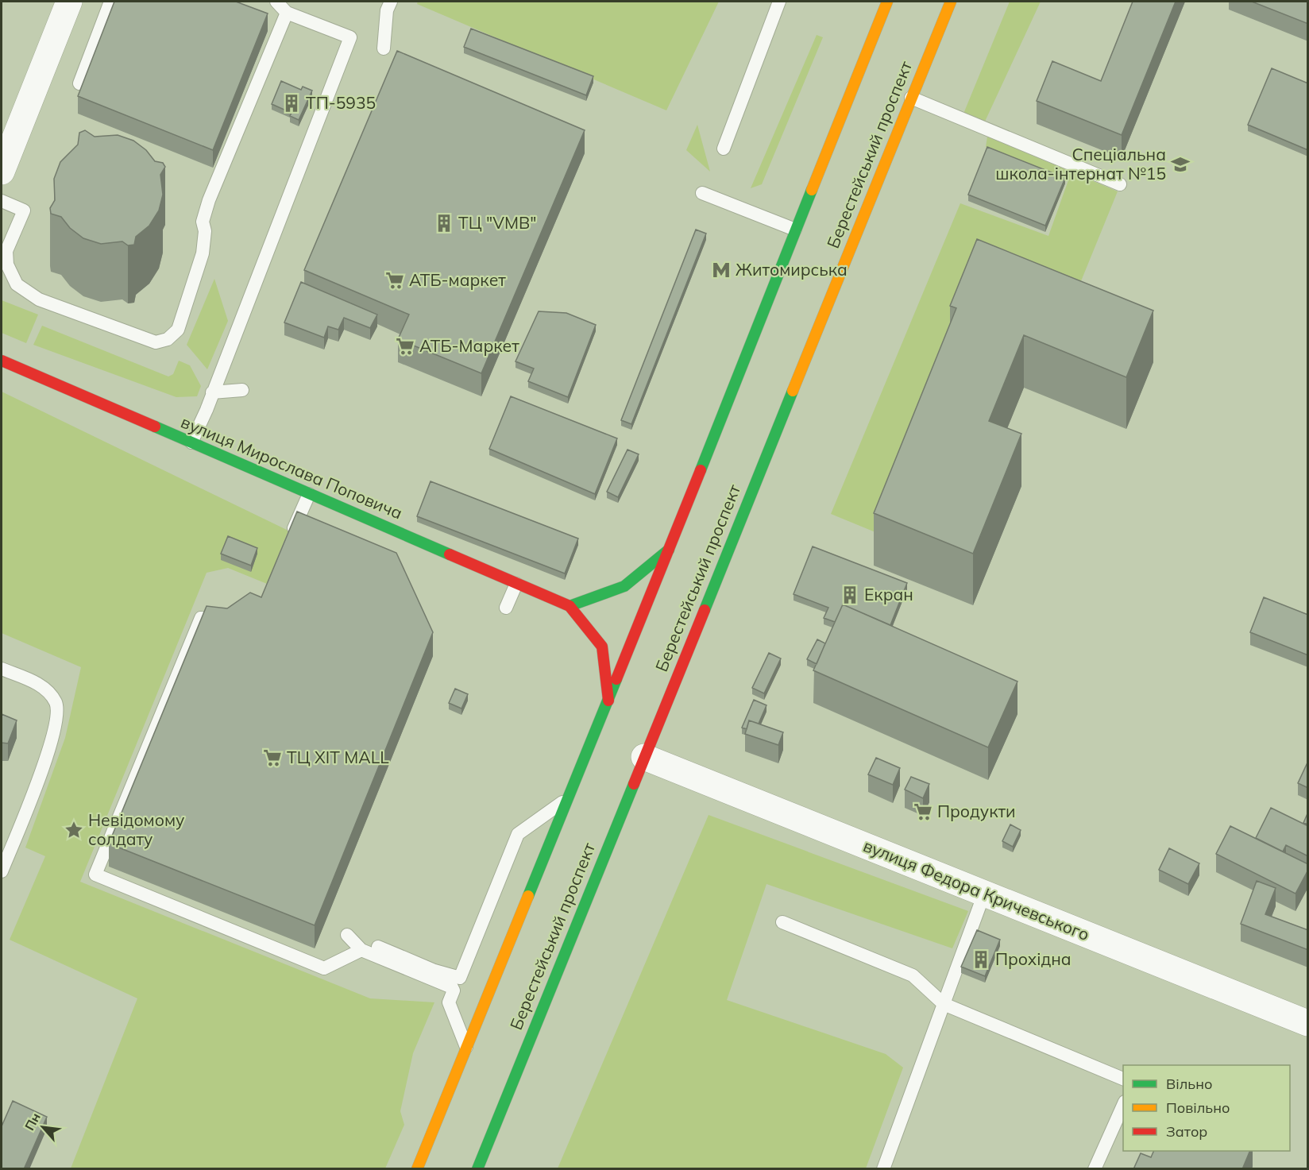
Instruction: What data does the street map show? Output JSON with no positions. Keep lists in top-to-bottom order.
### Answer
{
  "streets": {
    "main road": ["Берестейський проспект", "вулиця Мирослава Поповича"],
    "street": ["вулиця Федора Кричевського"]
  },
  "crossings": [
    ["Берестейський проспект", "вулиця Федора Кричевського"]
  ],
  "places": {
    "building": [
      "ТП-5935",
      "ТЦ \"VMB\"",
      "Екран",
      "Прохідна"
    ],
    "school or university": ["Спеціальна школа-інтернат №15"],
    "metro station": ["Житомирська"],
    "supermarket": [
      "АТБ-маркет",
      "АТБ-Маркет",
      "ТЦ ХІТ MALL",
      "Продукти"
    ],
    "place": ["Невідомому солдату"]
  },
  "legend": ["Вільно", "Повільно", "Затор"],
  "north": "top left"
}
